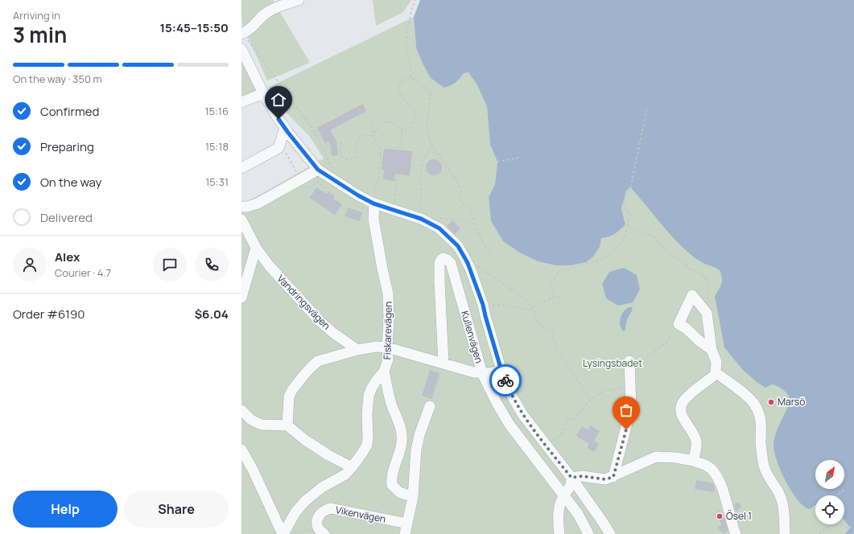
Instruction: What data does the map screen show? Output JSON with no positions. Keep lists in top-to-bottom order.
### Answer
{
  "streets": {
    "street": [
      "Vandringsvägen",
      "Fiskarevägen",
      "Kullenvägen",
      "Vikenvägen"
    ]
  },
  "parks": ["Lysingsbadet"],
  "places": ["Marsö", "Ösel 1"],
  "north": "top right",
  "page": {
    "heading": ["3 min", "Arriving in", "15:45–15:50"],
    "panel": [
      "Alex",
      "Courier · 4.7",
      "Order #6190",
      "$6.04"
    ],
    "bar": "On the way · 350 m",
    "list": [
      ["Confirmed", "15:16"],
      ["Preparing", "15:18"],
      ["On the way", "15:31"],
      "Delivered"
    ],
    "buttons": ["Help", "Share"]
  }
}
